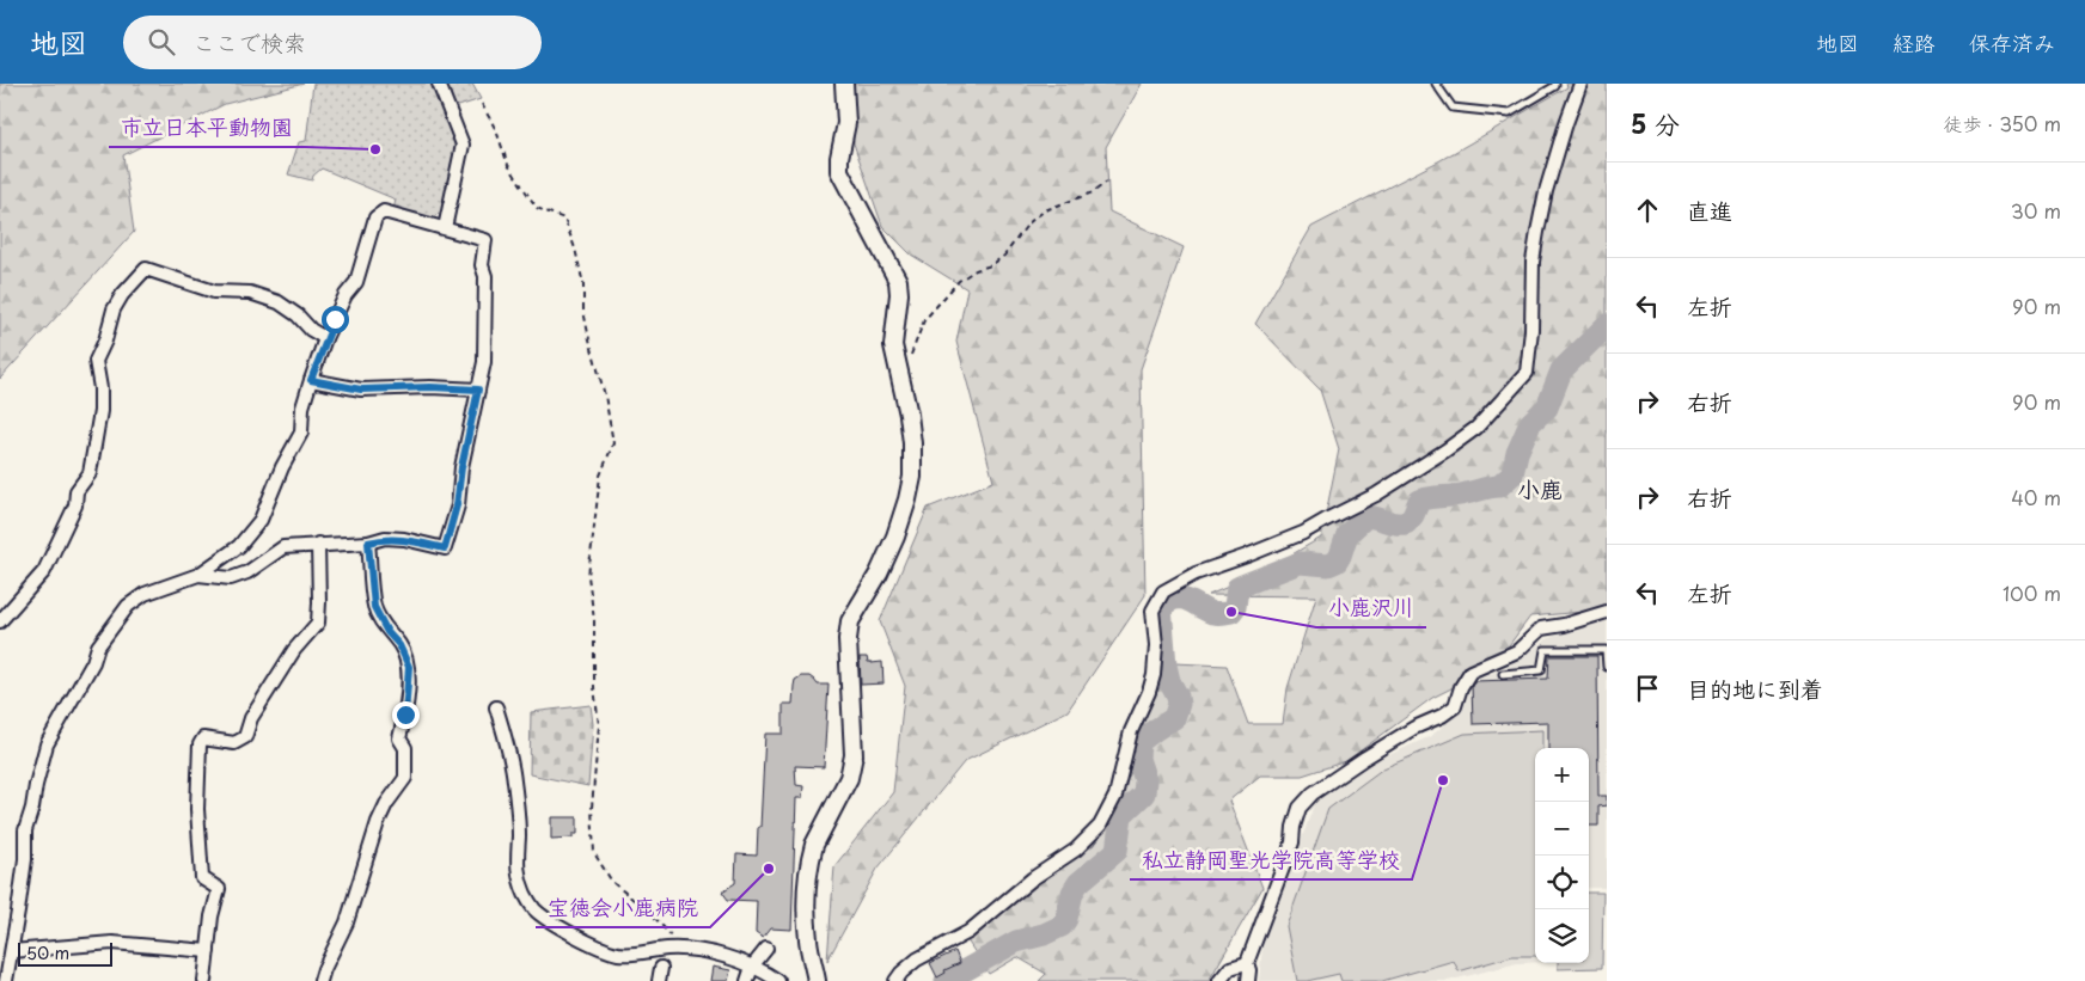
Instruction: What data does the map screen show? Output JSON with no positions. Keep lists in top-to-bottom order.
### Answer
{
  "districts": ["小鹿"],
  "places": [
    "市立日本平動物園",
    "小鹿沢川",
    "私立静岡聖光学院高等学校",
    "宝徳会小鹿病院"
  ],
  "scale_bar": "50 m",
  "page": {
    "header": "地図",
    "search": "ここで検索",
    "nav": ["地図", "経路", "保存済み"],
    "heading": ["5 分", "徒歩 · 350 m"],
    "list": [
      ["直進", "30 m"],
      ["左折", "90 m"],
      ["右折", "90 m"],
      ["右折", "40 m"],
      ["左折", "100 m"],
      "目的地に到着"
    ],
    "map_buttons": ["+", "−"],
    "scale": "50 m"
  }
}
